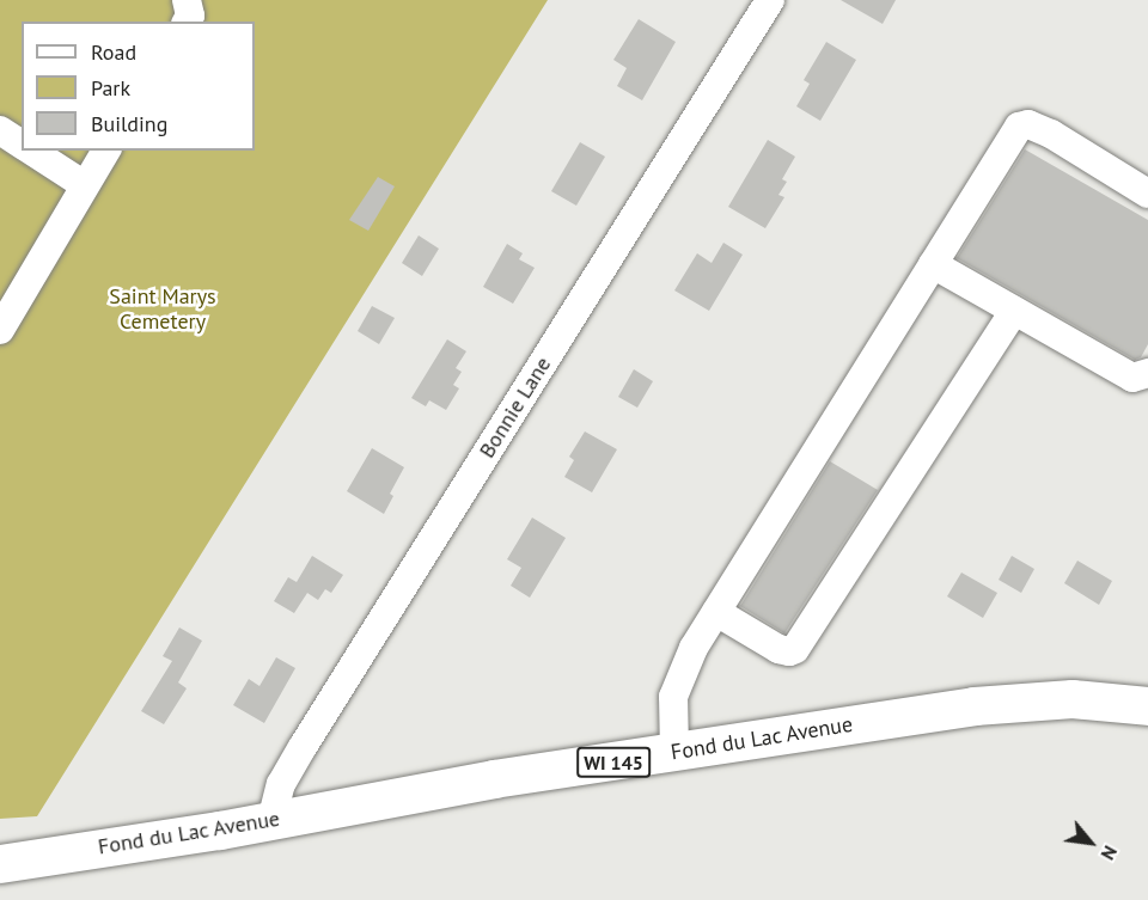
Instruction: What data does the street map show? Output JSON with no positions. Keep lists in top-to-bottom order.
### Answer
{
  "streets": {
    "main road": ["Fond du Lac Avenue", "WI 145"],
    "street": ["Bonnie Lane"]
  },
  "crossings": [
    ["Bonnie Lane", "Fond du Lac Avenue"]
  ],
  "parks": ["Saint Marys Cemetery"],
  "legend": ["Road", "Park", "Building"],
  "north": "bottom right"
}
